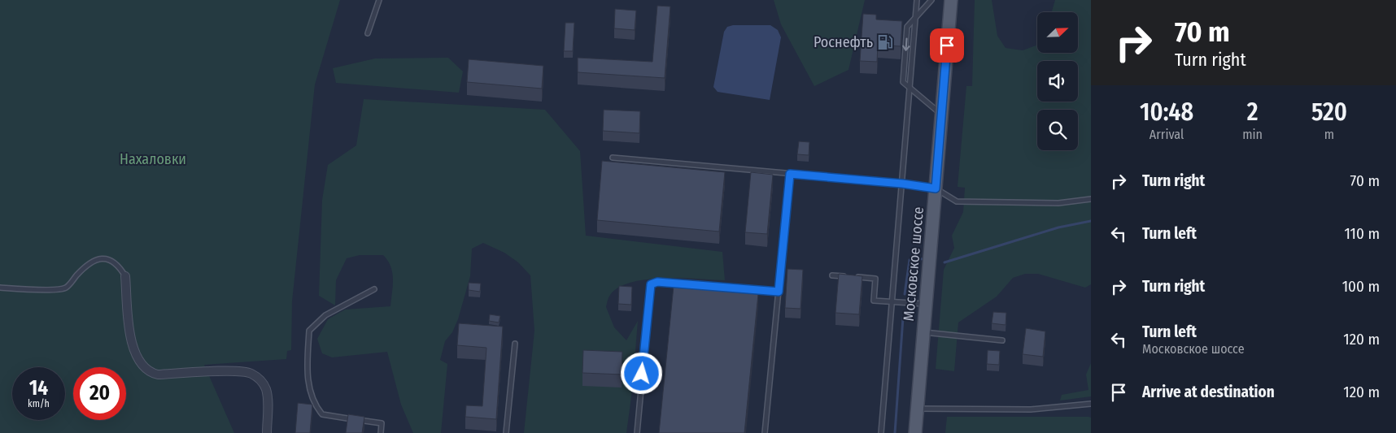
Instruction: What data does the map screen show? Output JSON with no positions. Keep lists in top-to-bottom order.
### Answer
{
  "streets": {
    "main road": ["Московское шоссе"]
  },
  "parks": ["Нахаловки"],
  "places": {
    "fuel station": ["Роснефть"]
  },
  "north": "top right",
  "page": {
    "turn": ["70 m", "Turn right"],
    "eta": [
      "10:48",
      "Arrival",
      "2",
      "min",
      "520",
      "m"
    ],
    "list": [
      {
        "name": "Turn right",
        "value": "70 m"
      },
      {
        "name": "Turn left",
        "value": "110 m"
      },
      {
        "name": "Turn right",
        "value": "100 m"
      },
      {
        "name": "Turn left",
        "note": "Московское шоссе",
        "value": "120 m"
      },
      {
        "name": "Arrive at destination",
        "value": "120 m"
      }
    ],
    "speed": "14 km/h",
    "limit": "20"
  }
}
